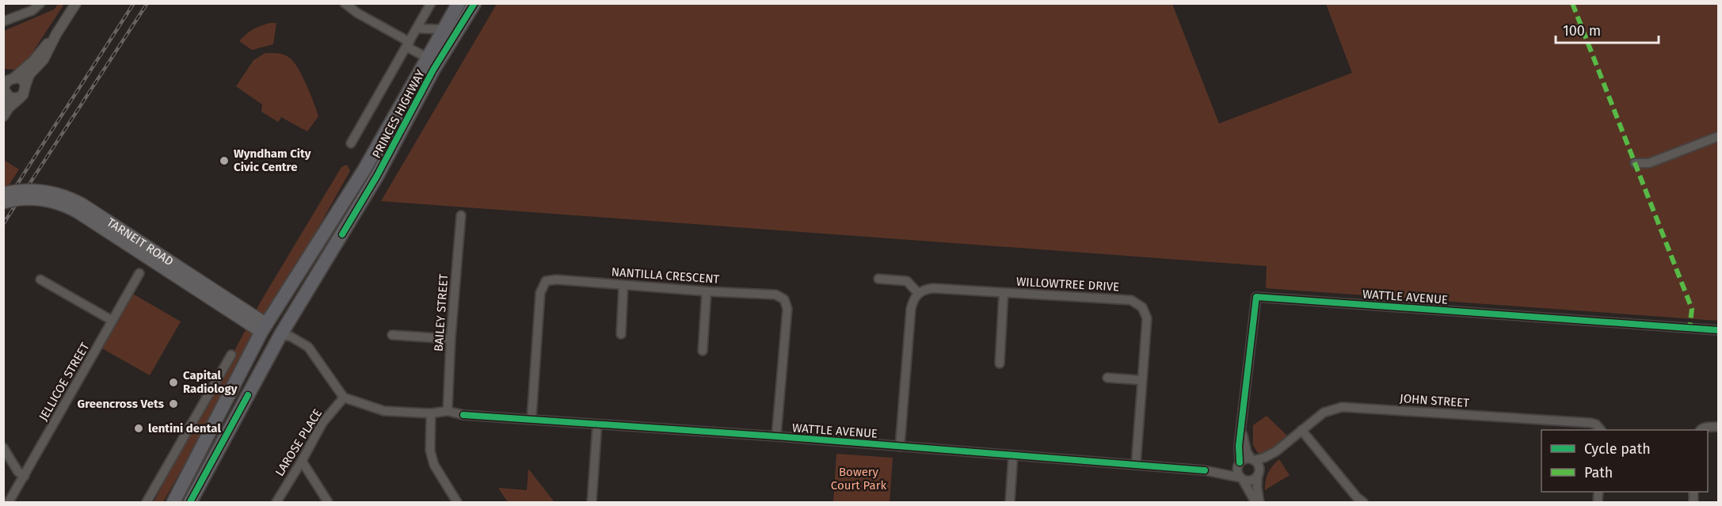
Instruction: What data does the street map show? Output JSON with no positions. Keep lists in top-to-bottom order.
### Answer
{
  "streets": {
    "highway": ["PRINCES HIGHWAY"],
    "main road": ["TARNEIT ROAD"],
    "street": [
      "NANTILLA CRESCENT",
      "WILLOWTREE DRIVE",
      "WATTLE AVENUE",
      "BAILEY STREET",
      "JELLICOE STREET",
      "JOHN STREET",
      "LAROSE PLACE"
    ]
  },
  "crossings": [
    ["PRINCES HIGHWAY", "TARNEIT ROAD"],
    ["NANTILLA CRESCENT", "WATTLE AVENUE"],
    ["WILLOWTREE DRIVE", "WATTLE AVENUE"],
    ["WATTLE AVENUE", "BAILEY STREET"],
    ["WATTLE AVENUE", "JOHN STREET"],
    ["WATTLE AVENUE", "LAROSE PLACE"]
  ],
  "parks": ["Bowery Court Park"],
  "places": [
    "Wyndham City Civic Centre",
    "Capital Radiology",
    "Greencross Vets",
    "lentini dental"
  ],
  "legend": ["Cycle path", "Path"],
  "scale_bar": "100 m"
}
